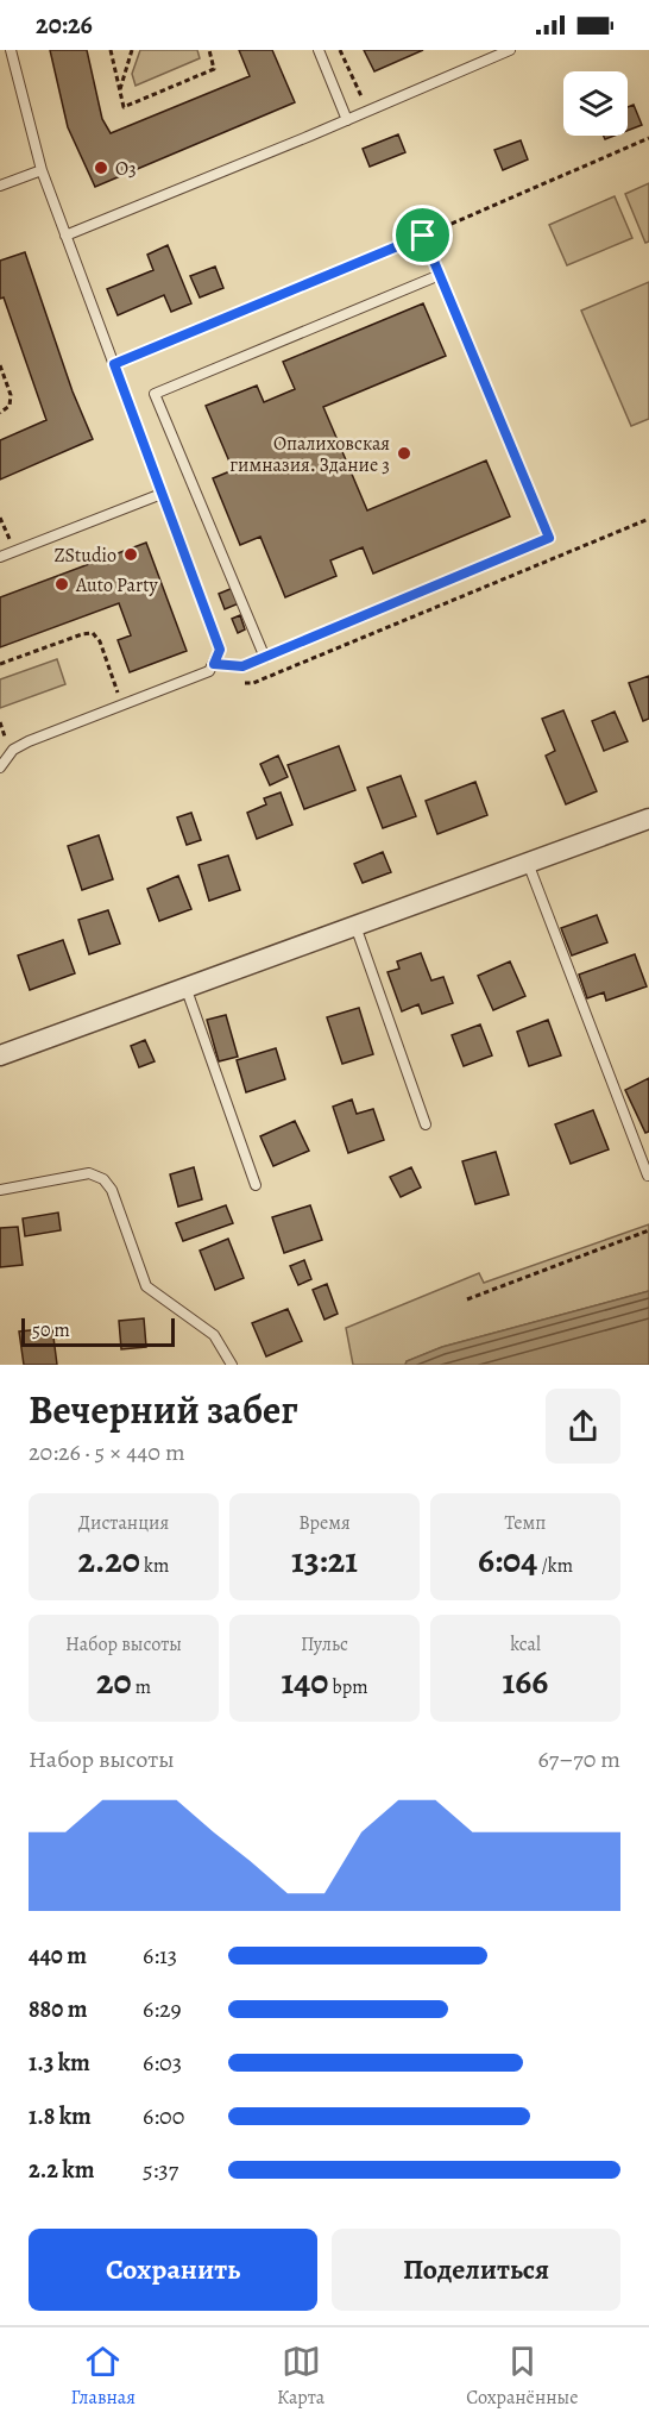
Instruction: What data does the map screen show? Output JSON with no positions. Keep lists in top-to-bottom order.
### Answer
{
  "places": [
    "О3",
    "Опалиховская гимназия. Здание 3",
    "ZStudio",
    "Auto Party"
  ],
  "scale_bar": "50 m",
  "page": {
    "status": "20:26",
    "scale": "50 m",
    "heading": ["Вечерний забег", "20:26 · 5 × 440 m"],
    "stats": [
      ["Дистанция", "2.20 km"],
      ["Время", "13:21"],
      ["Темп", "6:04 /km"],
      ["Набор высоты", "20 m"],
      ["Пульс", "140 bpm"],
      ["kcal", "166"]
    ],
    "chart": ["Набор высоты", "67–70 m"],
    "list": [
      {
        "name": "440 m",
        "note": "6:13"
      },
      {
        "name": "880 m",
        "note": "6:29"
      },
      {
        "name": "1.3 km",
        "note": "6:03"
      },
      {
        "name": "1.8 km",
        "note": "6:00"
      },
      {
        "name": "2.2 km",
        "note": "5:37"
      }
    ],
    "buttons": ["Сохранить", "Поделиться"],
    "tabs": ["Главная", "Карта", "Сохранённые"]
  }
}
